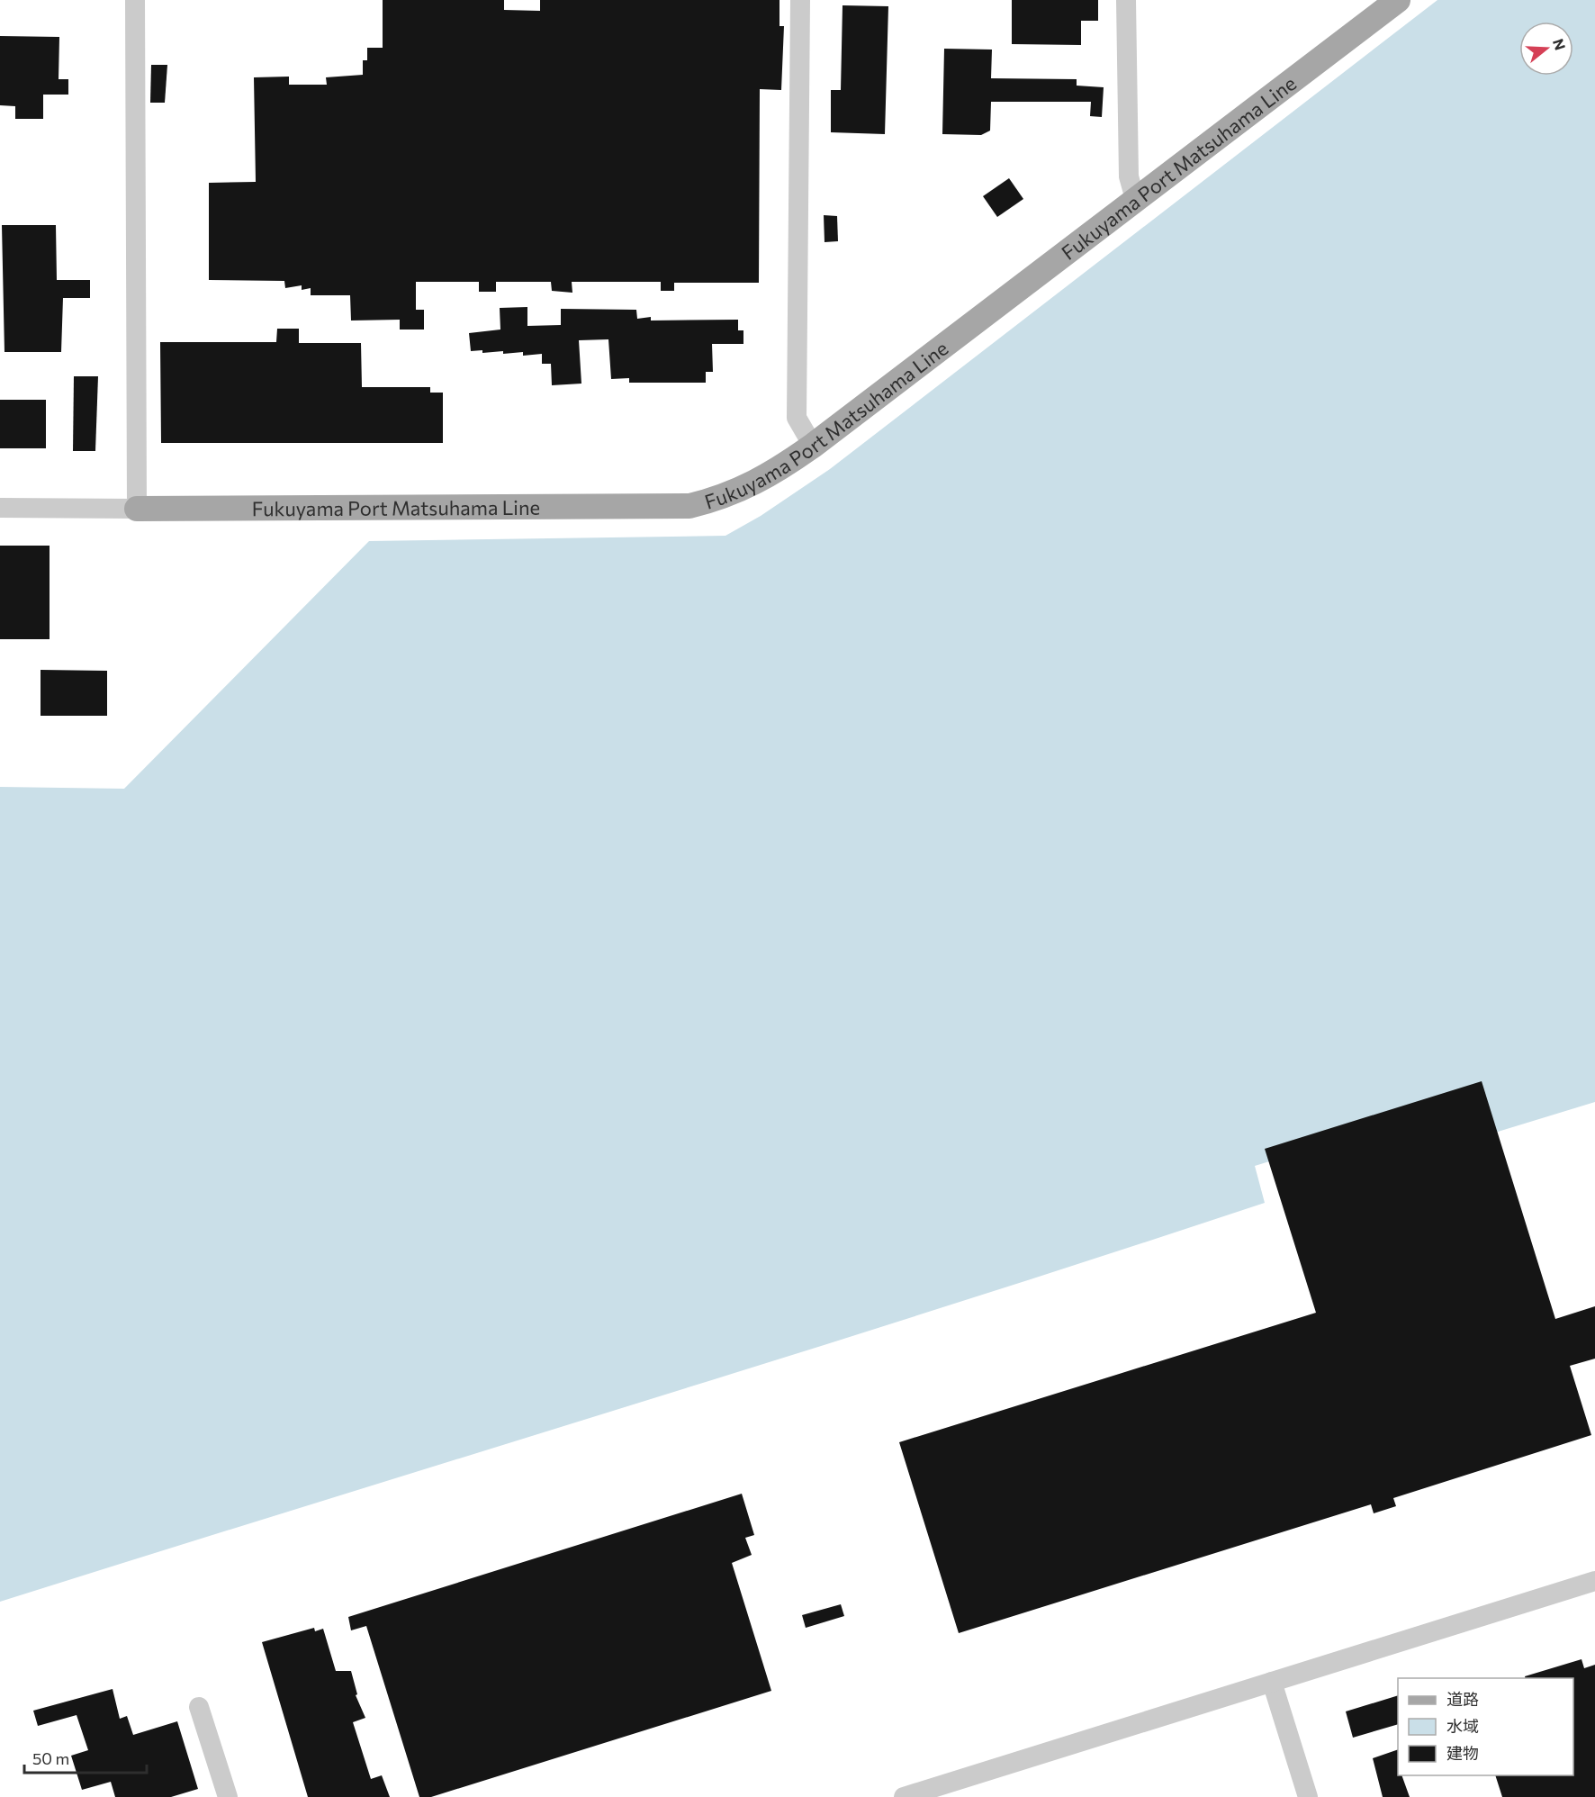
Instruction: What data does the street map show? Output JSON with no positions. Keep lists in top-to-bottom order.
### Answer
{
  "streets": {
    "main road": ["Fukuyama Port Matsuhama Line"]
  },
  "legend": ["道路", "水域", "建物"],
  "scale_bar": "50 m",
  "north": "right"
}
